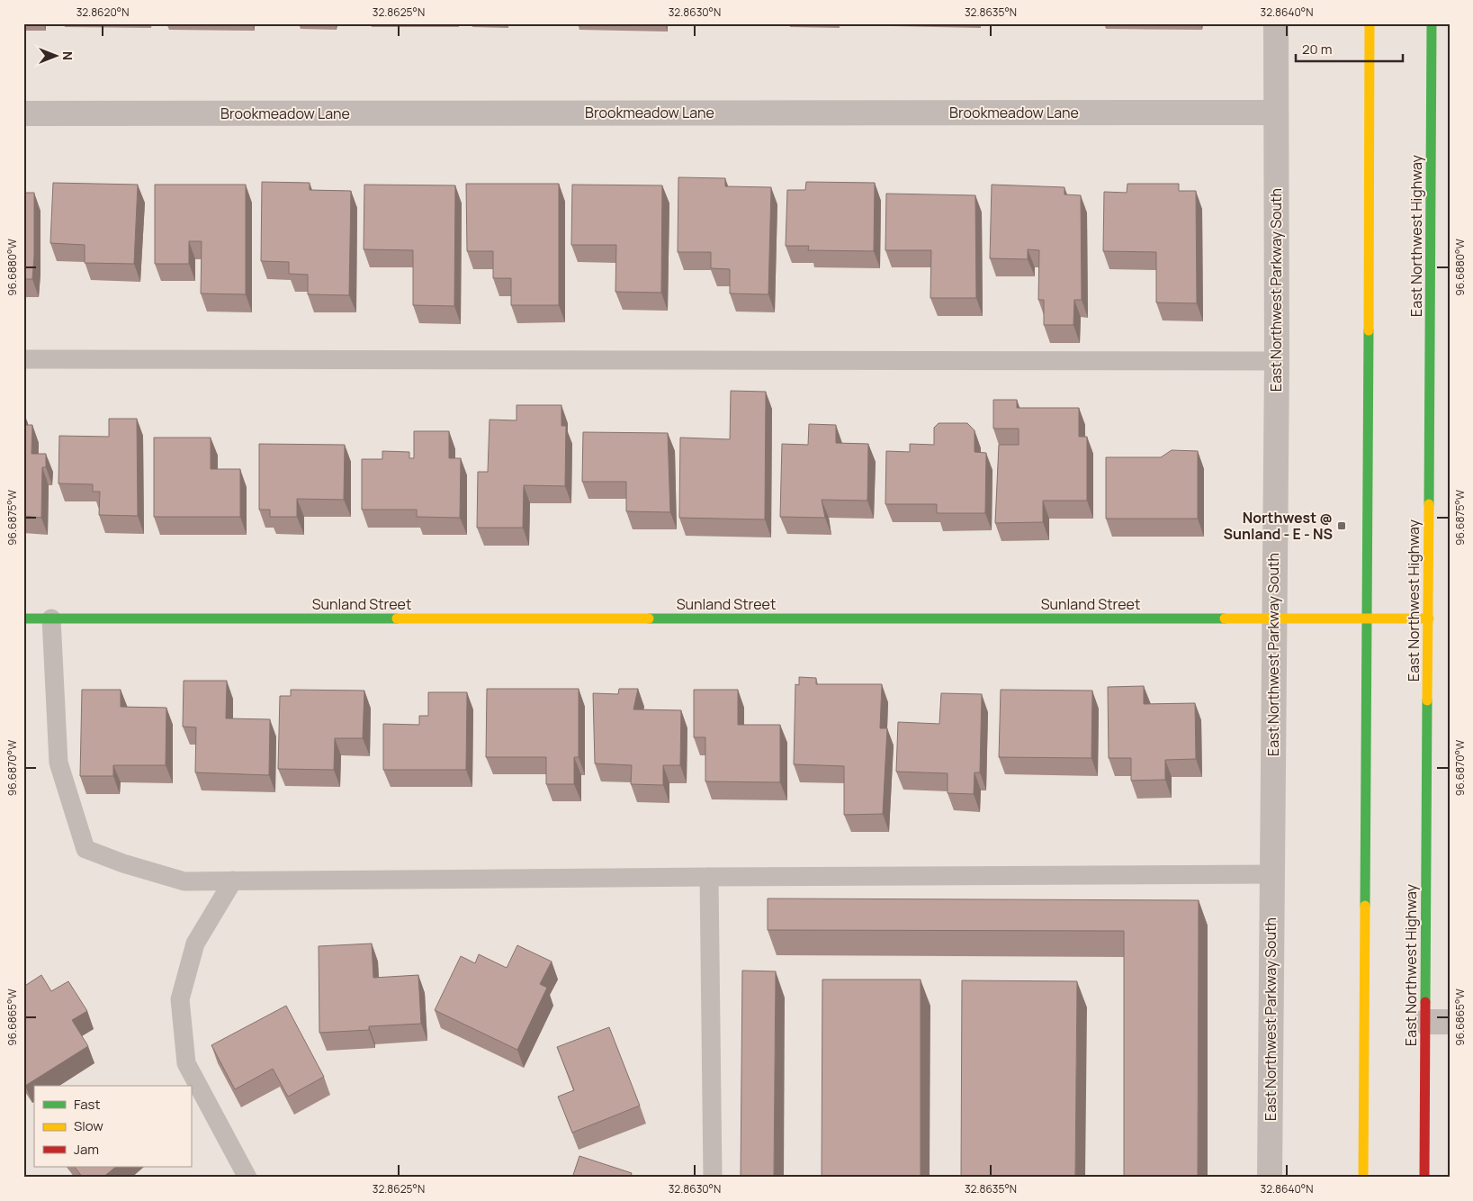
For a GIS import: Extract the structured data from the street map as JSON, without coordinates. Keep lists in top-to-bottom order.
{
  "streets": {
    "main road": ["East Northwest Highway", "Sunland Street"],
    "street": ["Brookmeadow Lane", "East Northwest Parkway South"]
  },
  "crossings": [
    ["Brookmeadow Lane", "East Northwest Parkway South"],
    ["East Northwest Highway", "Sunland Street"],
    ["East Northwest Parkway South", "Sunland Street"]
  ],
  "places": {
    "transit": ["Northwest @ Sunland - E - NS"]
  },
  "legend": ["Fast", "Slow", "Jam"],
  "scale_bar": "20 m",
  "north": "right",
  "coordinates": [
    "32.8620°N",
    "32.8625°N",
    "32.8630°N",
    "32.8635°N",
    "32.8640°N",
    "96.6880°W",
    "96.6875°W",
    "96.6870°W",
    "96.6865°W"
  ]
}
